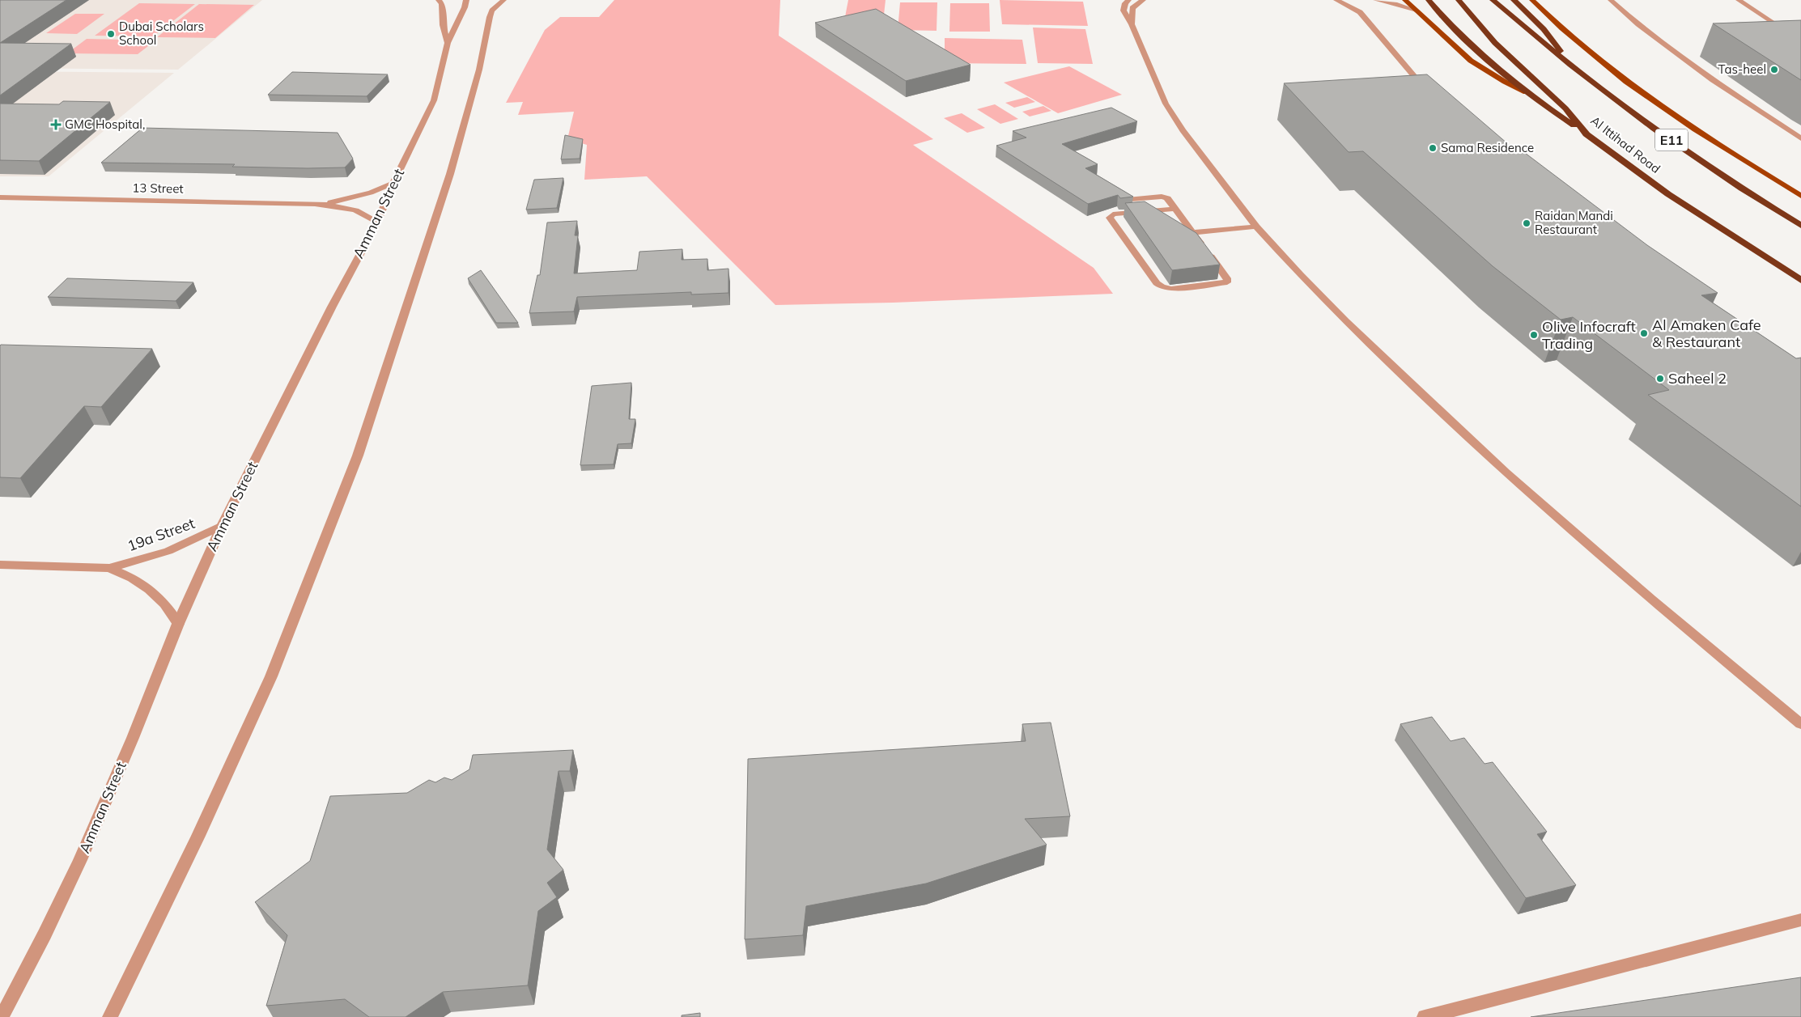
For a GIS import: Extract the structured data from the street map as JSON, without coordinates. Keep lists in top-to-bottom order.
{
  "streets": {
    "highway": ["E11", "Al Ittihad Road"],
    "street": ["13 Street", "Amman Street", "19a Street"]
  },
  "crossings": [
    ["13 Street", "Amman Street"],
    ["Amman Street", "19a Street"]
  ],
  "places": {
    "other": [
      "Dubai Scholars School",
      "Tas-heel",
      "Sama Residence",
      "Raidan Mandi Restaurant",
      "Al Amaken Cafe & Restaurant",
      "Olive Infocraft Trading",
      "Saheel 2"
    ],
    "health": ["GMC Hospital,"]
  }
}
